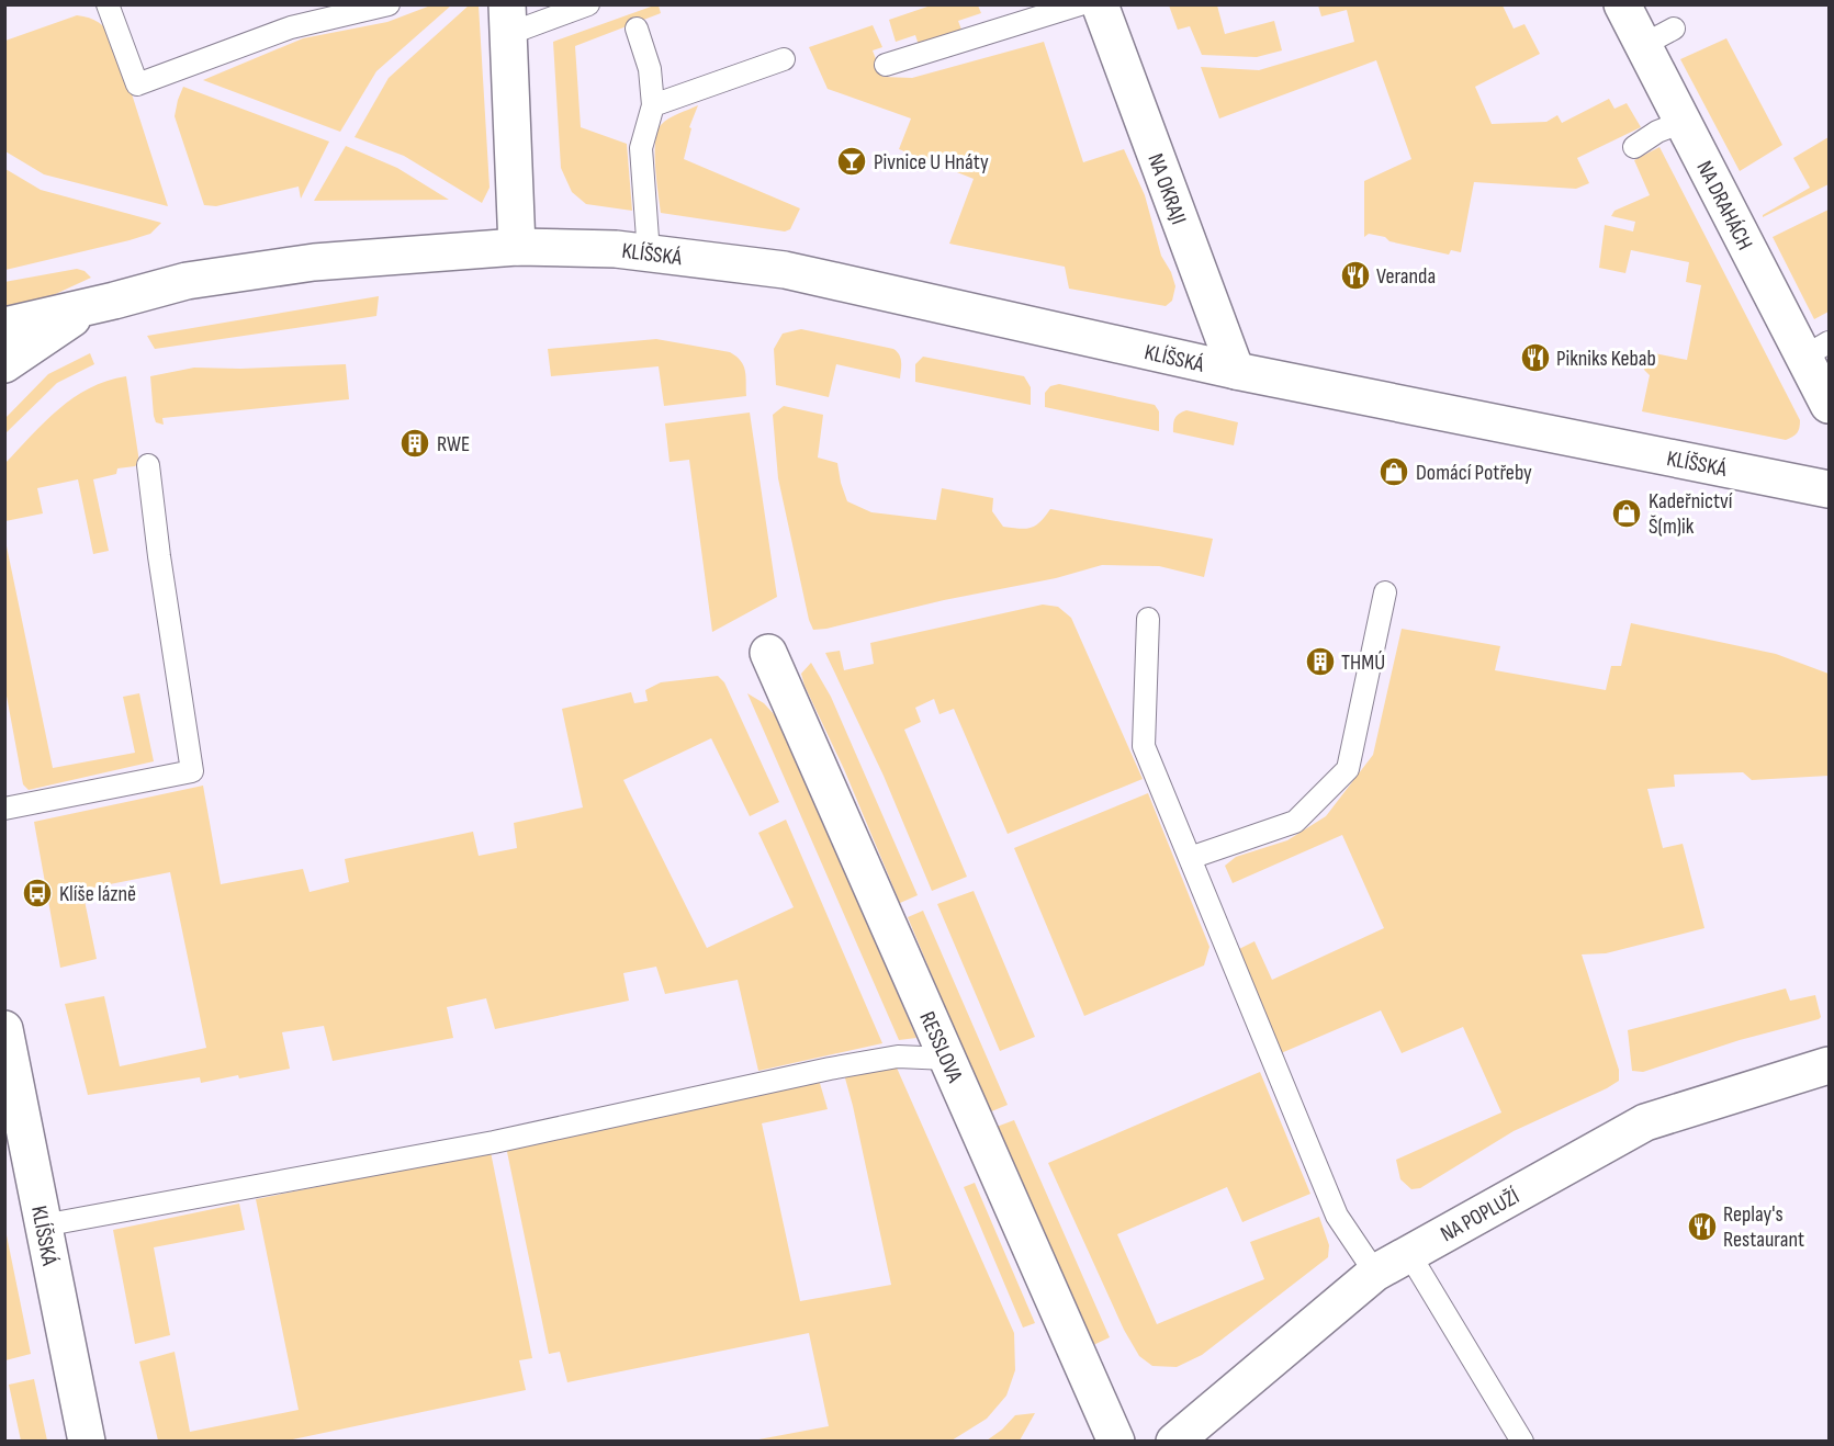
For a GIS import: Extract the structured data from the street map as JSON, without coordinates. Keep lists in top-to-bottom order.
{
  "streets": {
    "street": [
      "NA OKRAJI",
      "NA DRAHÁCH",
      "KLÍŠSKÁ",
      "RESSLOVA",
      "NA POPLUŽÍ"
    ]
  },
  "crossings": [
    ["NA OKRAJI", "KLÍŠSKÁ"]
  ],
  "places": {
    "bar": ["Pivnice U Hnáty"],
    "restaurant": ["Veranda", "Pikniks Kebab", "Replay's Restaurant"],
    "building": ["RWE", "THMÚ"],
    "shop": ["Domácí Potřeby", "Kadeřnictví Š(m)ik"],
    "bus stop": ["Klíše lázně"]
  }
}
